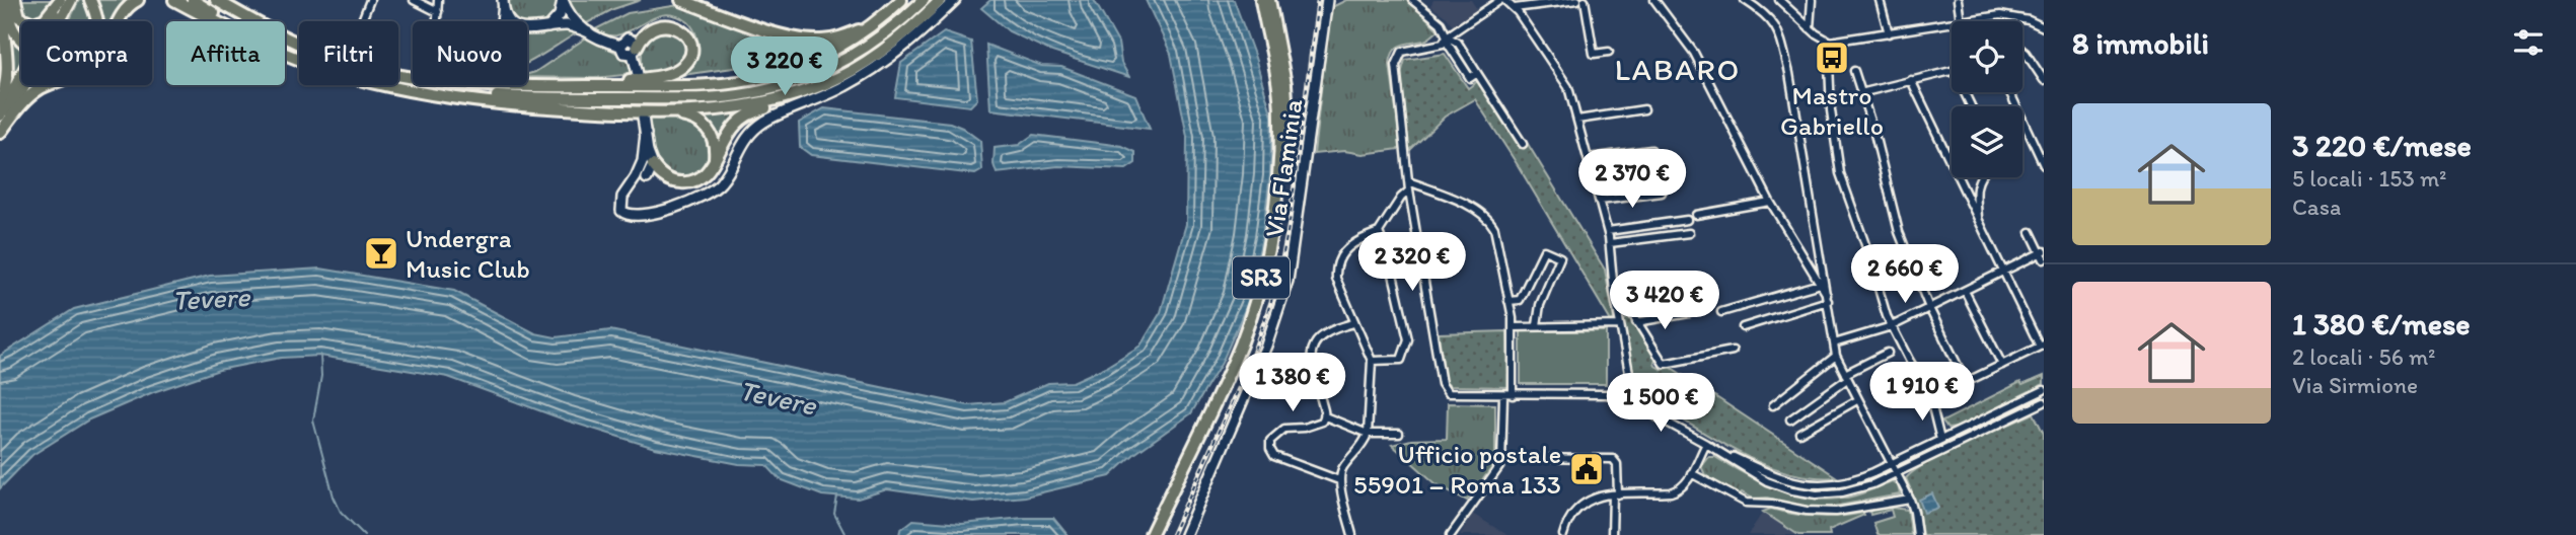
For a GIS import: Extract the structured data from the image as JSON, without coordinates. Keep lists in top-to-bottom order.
{
  "streets": {
    "highway": ["SR3"],
    "street": ["Via Flaminia"]
  },
  "districts": ["LABARO"],
  "water": ["Tevere"],
  "places": {
    "bus stop": ["Mastro Gabriello"],
    "bar": ["Undergra Music Club"],
    "public building": ["Ufficio postale 55901 – Roma 133"]
  },
  "page": {
    "heading": "8 immobili",
    "chip": [
      "Compra",
      "Affitta",
      "Filtri",
      "Nuovo"
    ],
    "price": [
      "3 220 €",
      "2 370 €",
      "2 320 €",
      "2 660 €",
      "3 420 €",
      "1 380 €",
      "1 910 €",
      "1 500 €"
    ],
    "list": [
      {
        "name": "3 220 €/mese",
        "note": "5 locali · 153 m² · Casa"
      },
      {
        "name": "1 380 €/mese",
        "note": "2 locali · 56 m² · Via Sirmione"
      }
    ]
  }
}
